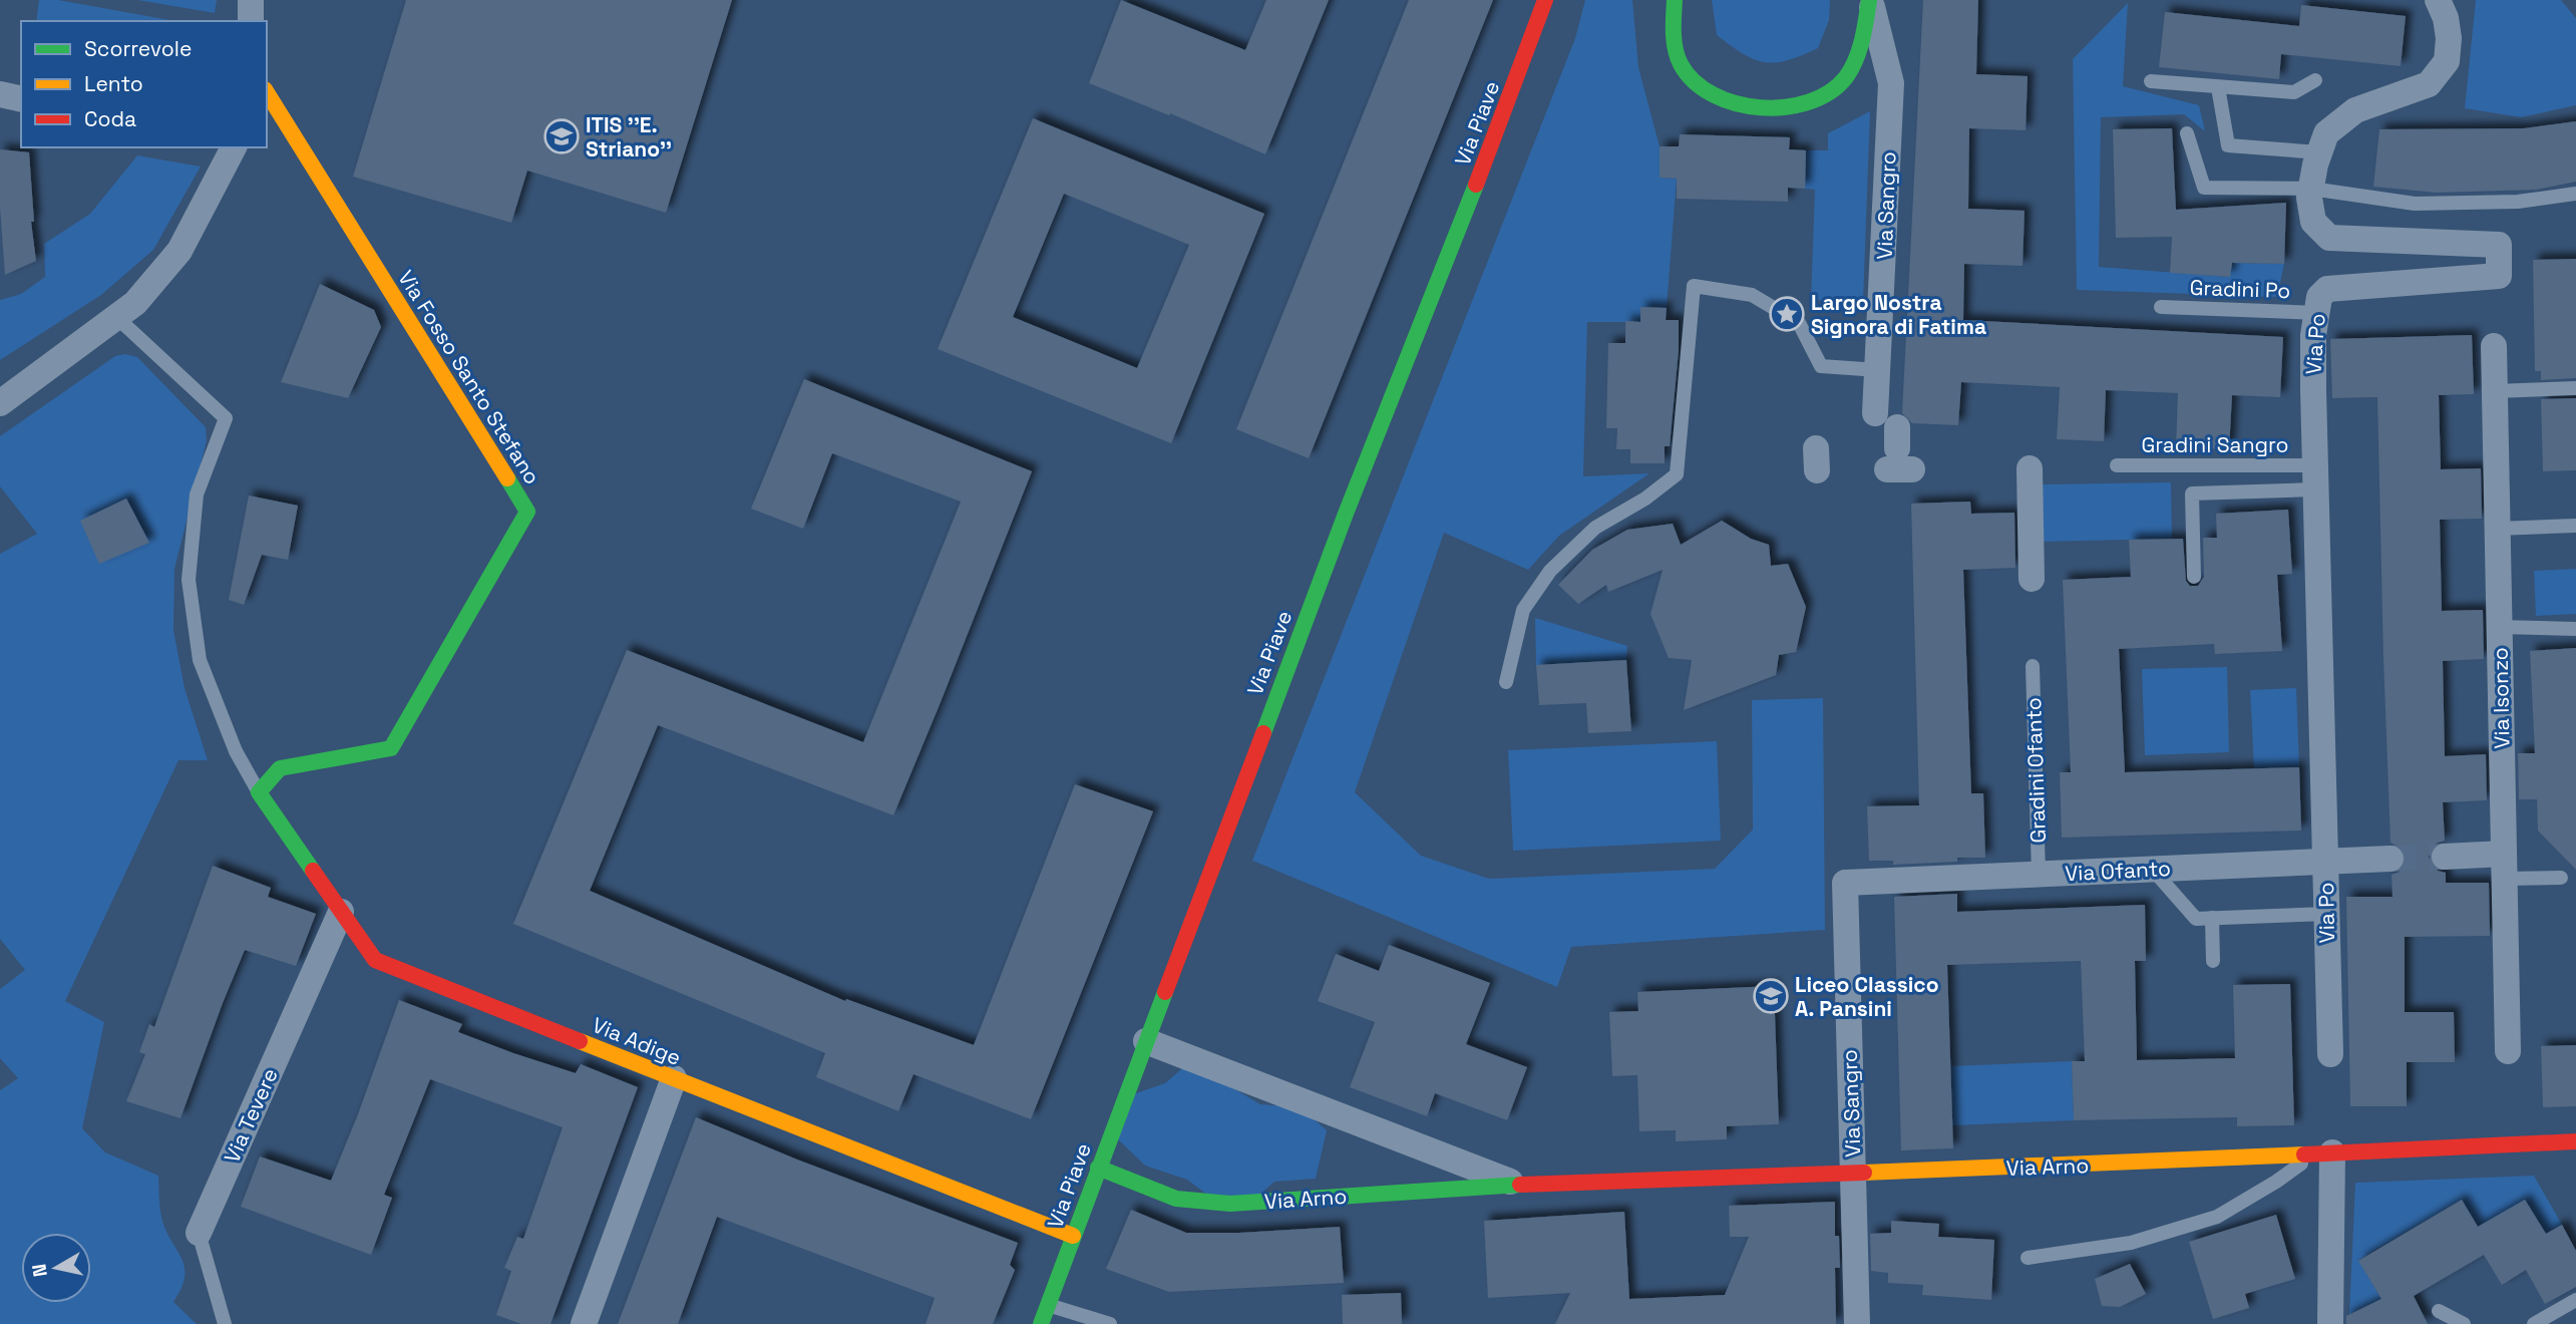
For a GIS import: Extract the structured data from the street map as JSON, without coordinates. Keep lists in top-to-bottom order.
{
  "streets": {
    "street": [
      "Via Piave",
      "Via Sangro",
      "Via Po",
      "Via Fosso Santo Stefano",
      "Via Isonzo",
      "Via Ofanto",
      "Via Adige",
      "Via Tevere",
      "Via Arno"
    ],
    "lane": ["Gradini Po", "Gradini Sangro", "Gradini Ofanto"]
  },
  "crossings": [
    ["Via Piave", "Via Adige"],
    ["Via Piave", "Via Arno"],
    ["Via Sangro", "Via Ofanto"],
    ["Via Sangro", "Via Arno"],
    ["Gradini Po", "Via Po"],
    ["Via Po", "Gradini Sangro"],
    ["Via Po", "Via Ofanto"],
    ["Via Fosso Santo Stefano", "Via Adige"],
    ["Gradini Ofanto", "Via Ofanto"],
    ["Via Adige", "Via Tevere"]
  ],
  "places": {
    "school or university": ["ITIS ''E. Striano''", "Liceo Classico A. Pansini"],
    "place": ["Largo Nostra Signora di Fatima"]
  },
  "legend": ["Scorrevole", "Lento", "Coda"],
  "north": "left"
}
